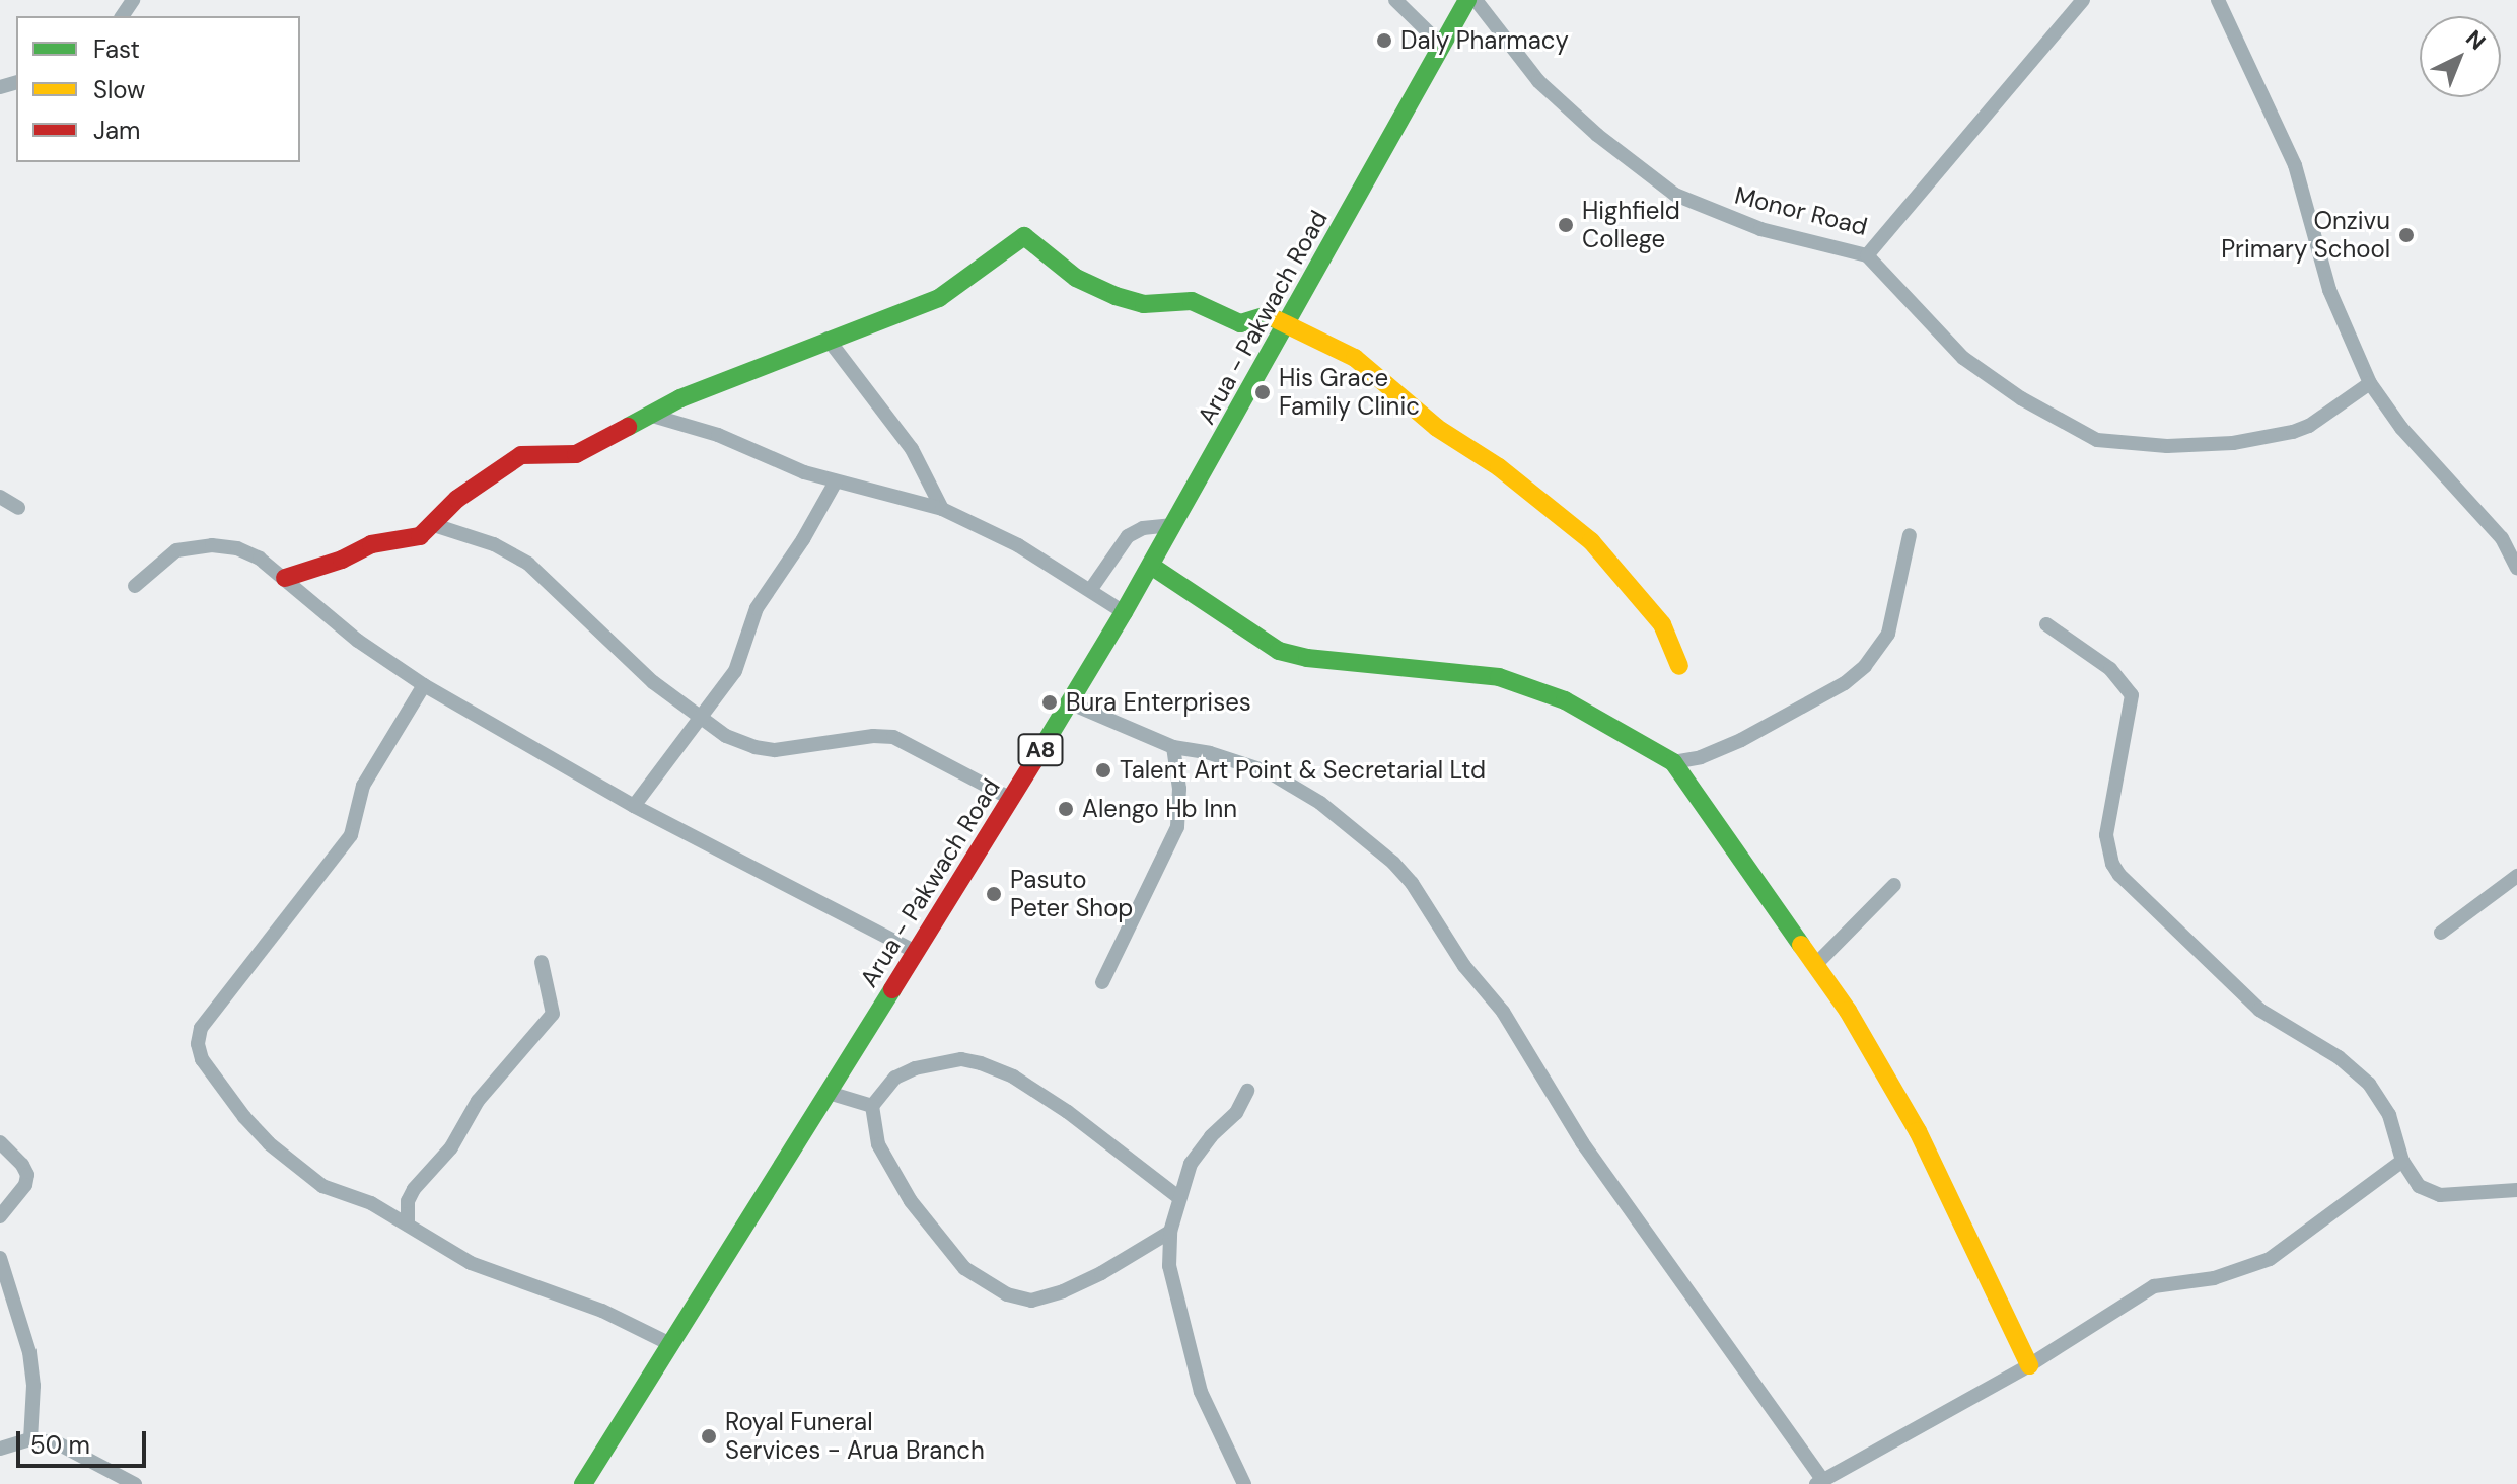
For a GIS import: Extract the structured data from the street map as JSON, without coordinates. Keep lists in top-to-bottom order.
{
  "streets": {
    "street": ["Monor Road", "Arua - Pakwach Road", "A8"]
  },
  "places": [
    "Daly Pharmacy",
    "Highfield College",
    "Onzivu Primary School",
    "His Grace Family Clinic",
    "Bura Enterprises",
    "Talent Art Point & Secretarial Ltd",
    "Alengo Hb Inn",
    "Pasuto Peter Shop",
    "Royal Funeral Services - Arua Branch"
  ],
  "legend": ["Fast", "Slow", "Jam"],
  "scale_bar": "50 m",
  "north": "top right"
}
